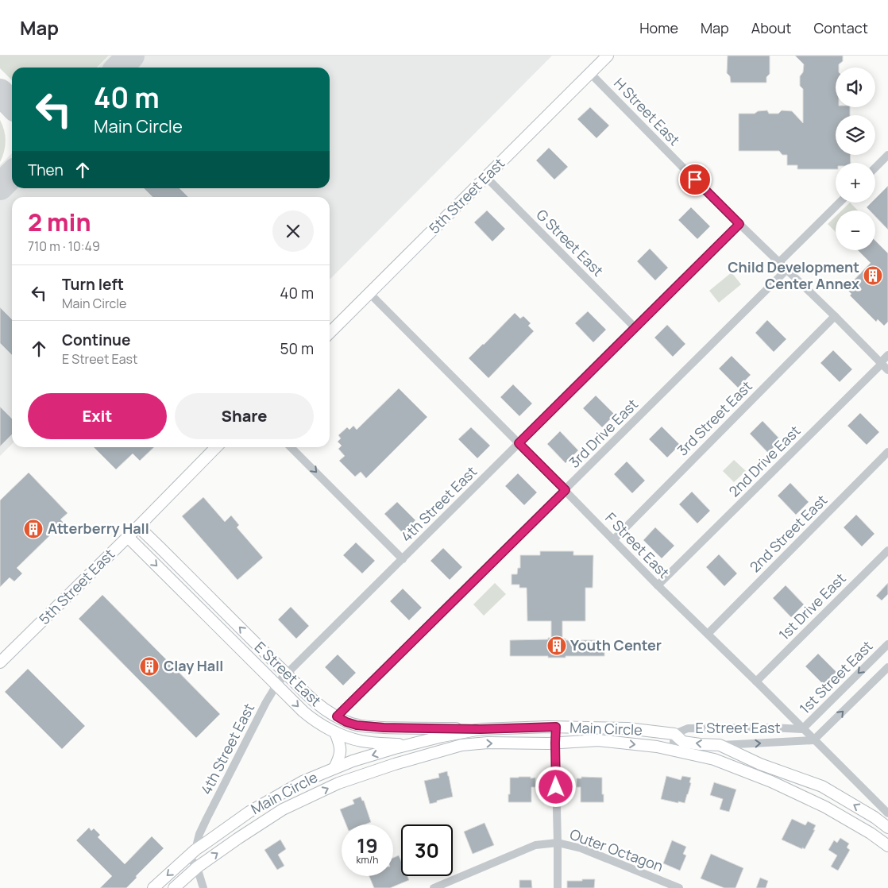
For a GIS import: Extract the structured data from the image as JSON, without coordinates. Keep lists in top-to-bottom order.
{
  "streets": {
    "street": [
      "H Street East",
      "5th Street East",
      "G Street East",
      "3rd Street East",
      "3rd Drive East",
      "2nd Drive East",
      "4th Street East",
      "2nd Street East",
      "F Street East",
      "1st Drive East",
      "E Street East",
      "1st Street East",
      "Main Circle",
      "Outer Octagon"
    ]
  },
  "crossings": [
    ["H Street East", "5th Street East"],
    ["H Street East", "3rd Street East"],
    ["H Street East", "3rd Drive East"],
    ["H Street East", "2nd Drive East"],
    ["H Street East", "4th Street East"],
    ["5th Street East", "G Street East"],
    ["5th Street East", "F Street East"],
    ["5th Street East", "E Street East"],
    ["G Street East", "4th Street East"],
    ["3rd Street East", "F Street East"],
    ["3rd Drive East", "F Street East"],
    ["3rd Drive East", "E Street East"],
    ["2nd Drive East", "F Street East"],
    ["4th Street East", "F Street East"],
    ["4th Street East", "E Street East"],
    ["4th Street East", "Main Circle"],
    ["2nd Street East", "F Street East"],
    ["F Street East", "1st Drive East"],
    ["F Street East", "E Street East"],
    ["F Street East", "1st Street East"],
    ["E Street East", "1st Street East"],
    ["E Street East", "Main Circle"]
  ],
  "places": {
    "building": [
      "Child Development Center Annex",
      "Atterberry Hall",
      "Youth Center",
      "Clay Hall"
    ]
  },
  "page": {
    "header": "Map",
    "nav": [
      "Home",
      "Map",
      "About",
      "Contact"
    ],
    "map_buttons": ["+", "−"],
    "turn": ["40 m", "Main Circle"],
    "then": "Then",
    "heading": ["2 min", "710 m · 10:49"],
    "list": [
      {
        "name": "Turn left",
        "note": "Main Circle",
        "value": "40 m"
      },
      {
        "name": "Continue",
        "note": "E Street East",
        "value": "50 m"
      }
    ],
    "buttons": ["Exit", "Share"],
    "speed": "19 km/h",
    "limit": "30"
  }
}
